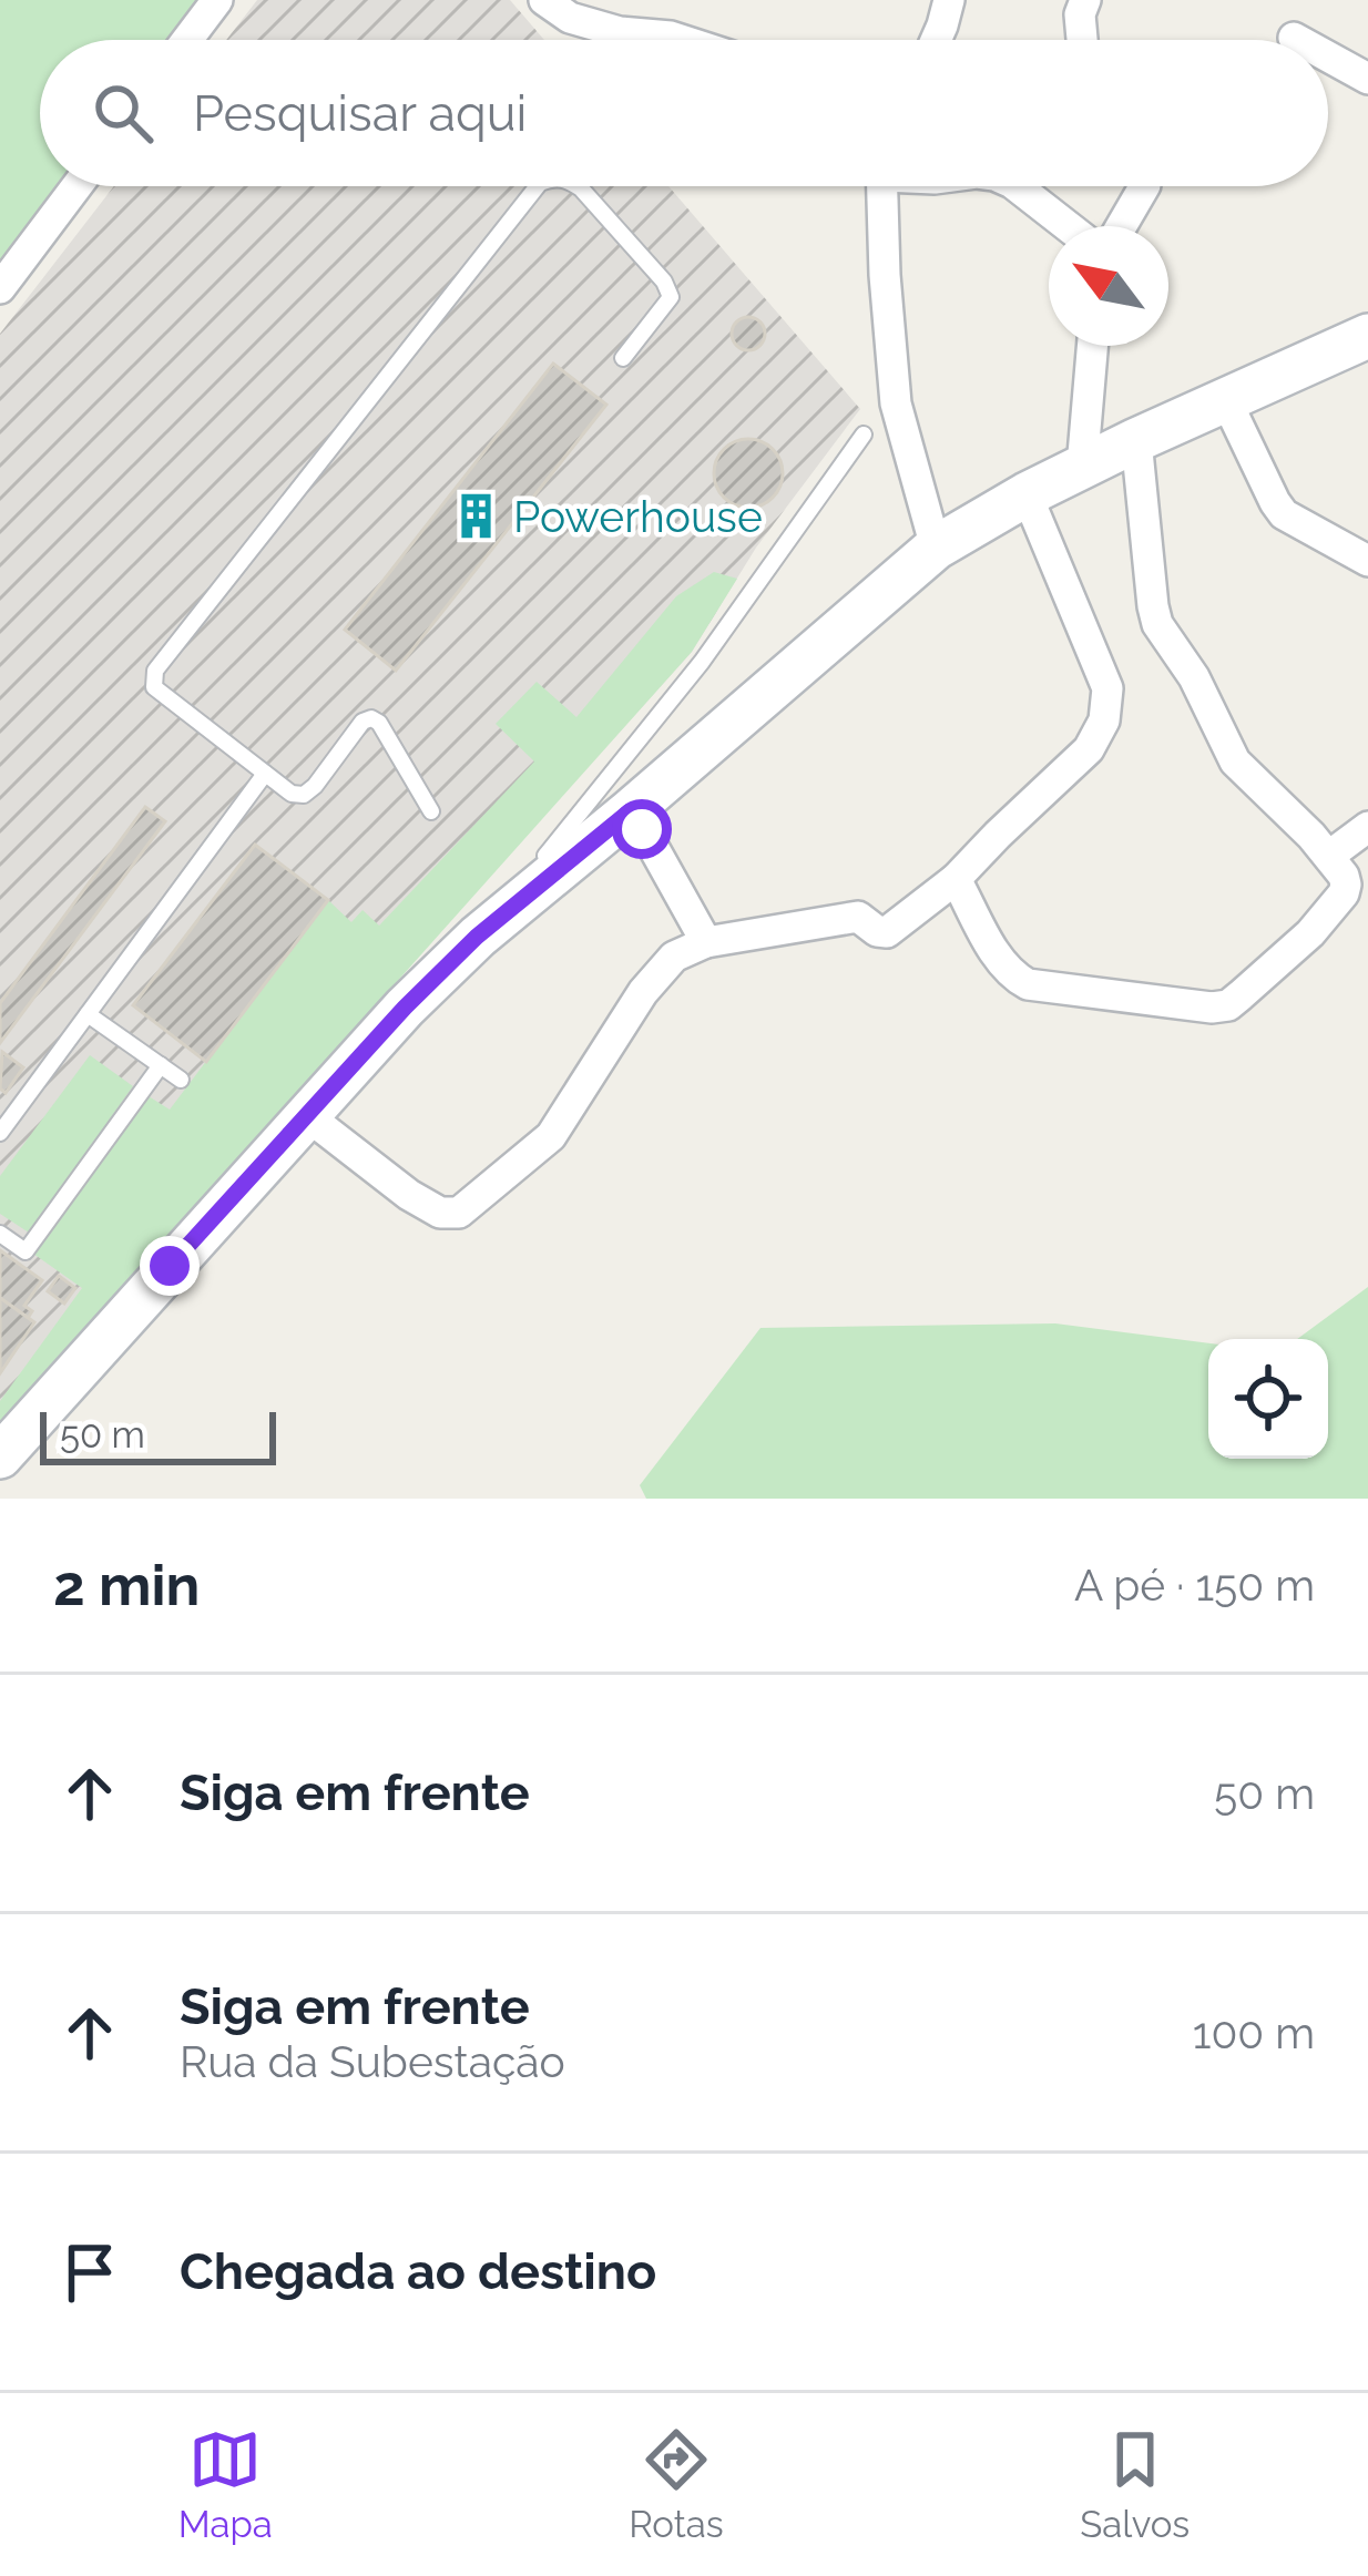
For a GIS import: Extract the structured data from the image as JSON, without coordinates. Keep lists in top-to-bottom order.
{
  "places": {
    "building": ["Powerhouse"]
  },
  "scale_bar": "50 m",
  "north": "top left",
  "page": {
    "search": "Pesquisar aqui",
    "scale": "50 m",
    "heading": ["2 min", "A pé · 150 m"],
    "list": [
      ["Siga em frente", "50 m"],
      ["Siga em frente", "Rua da Subestação", "100 m"],
      "Chegada ao destino"
    ],
    "nav": ["Mapa", "Rotas", "Salvos"]
  }
}
